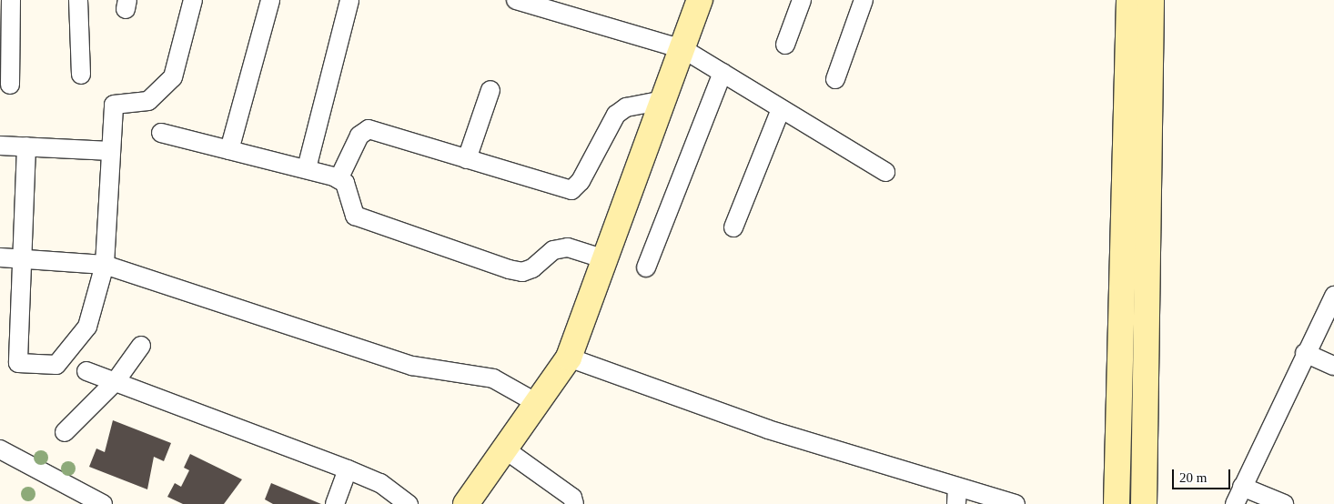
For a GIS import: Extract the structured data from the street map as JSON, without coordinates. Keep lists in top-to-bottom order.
{
  "scale_bar": "20 m"
}
